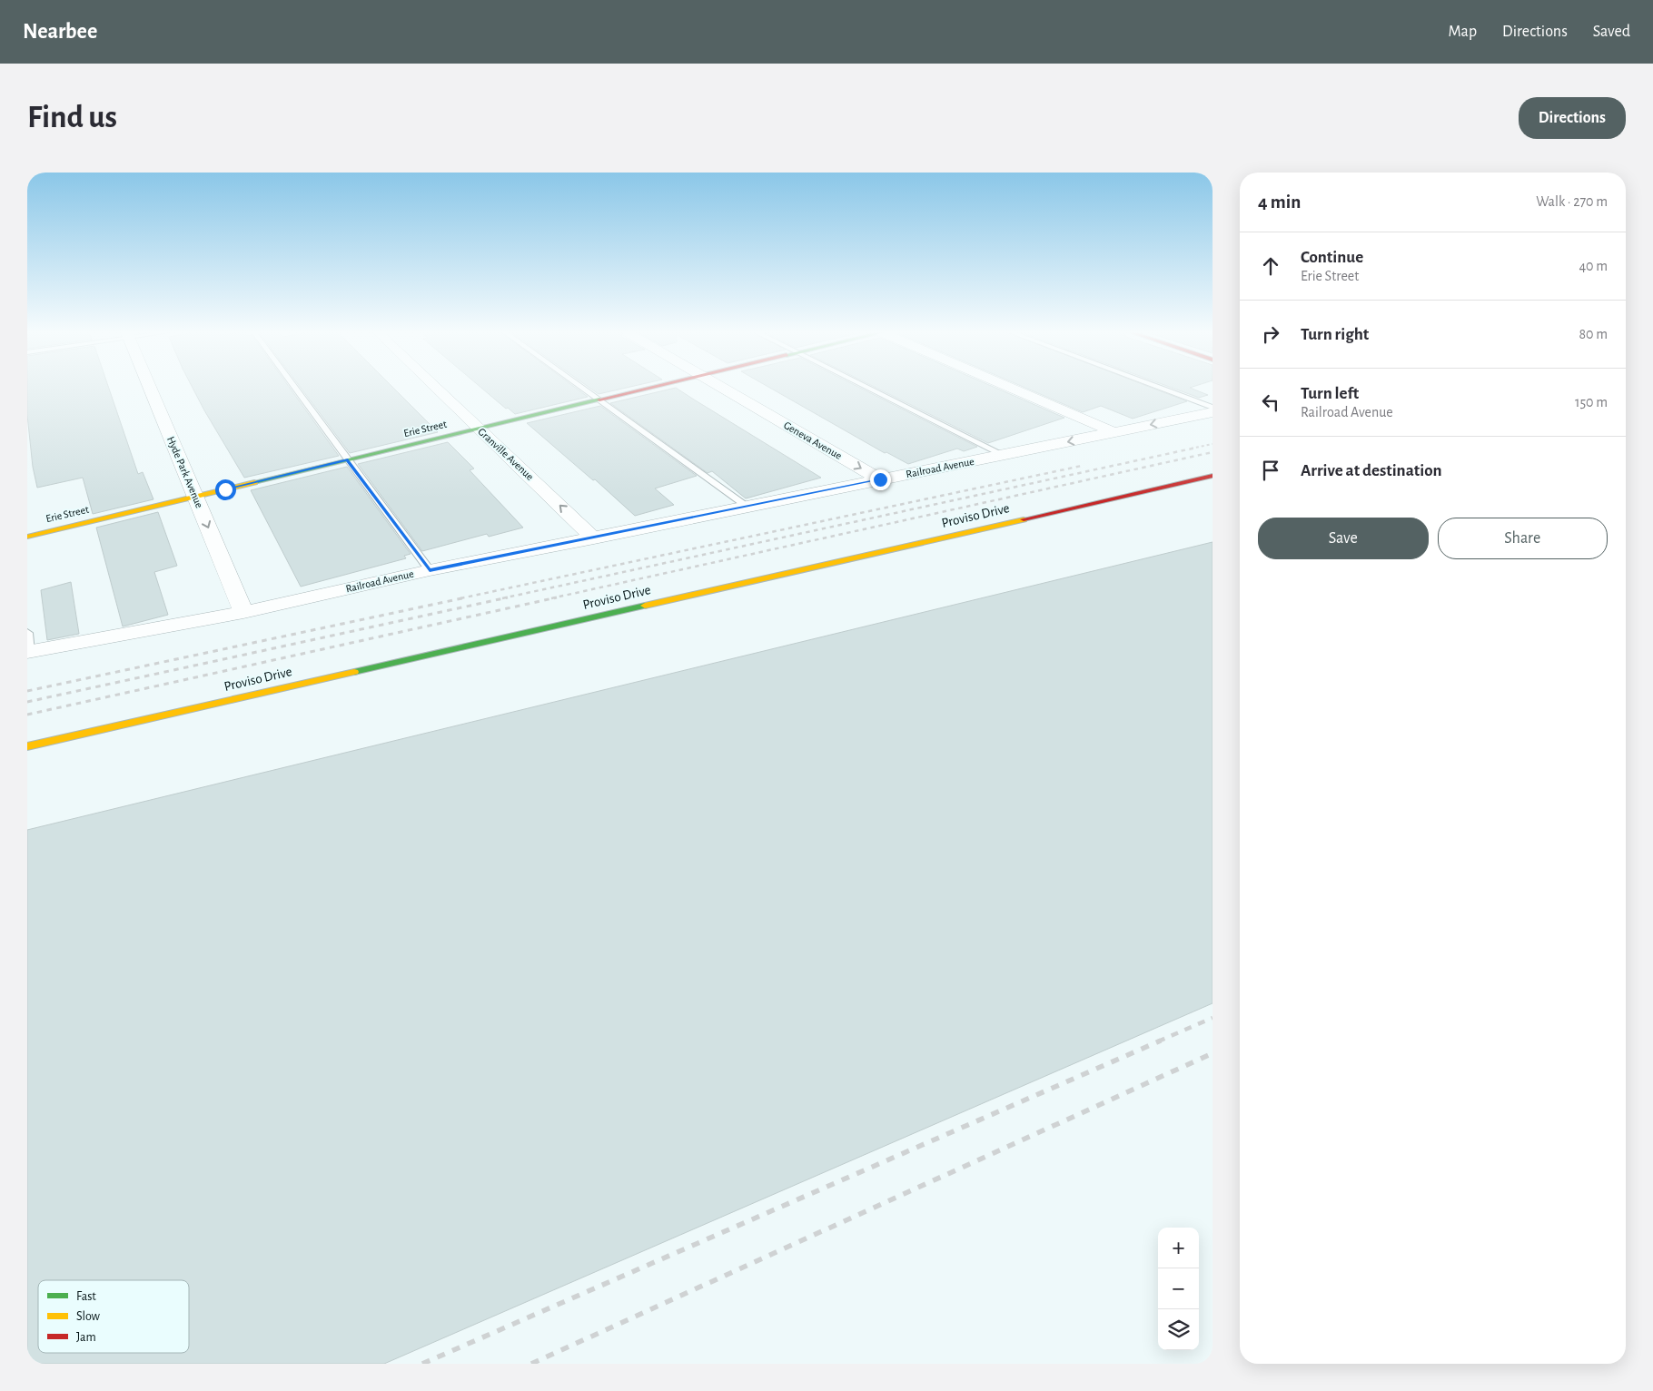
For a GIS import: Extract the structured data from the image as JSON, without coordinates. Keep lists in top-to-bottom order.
{
  "streets": {
    "street": [
      "Erie Street",
      "Geneva Avenue",
      "Granville Avenue",
      "Railroad Avenue",
      "Hyde Park Avenue",
      "Proviso Drive"
    ]
  },
  "crossings": [
    ["Erie Street", "Granville Avenue"],
    ["Erie Street", "Hyde Park Avenue"],
    ["Geneva Avenue", "Railroad Avenue"],
    ["Granville Avenue", "Railroad Avenue"],
    ["Railroad Avenue", "Hyde Park Avenue"]
  ],
  "one_way": ["Geneva Avenue", "Granville Avenue", "Hyde Park Avenue"],
  "legend": ["Fast", "Slow", "Jam"],
  "page": {
    "header": "Nearbee",
    "nav": ["Map", "Directions", "Saved"],
    "buttons": [
      "Directions",
      ["Save", "Share"]
    ],
    "title": "Find us",
    "heading": ["4 min", "Walk · 270 m"],
    "list": [
      ["Continue", "Erie Street", "40 m"],
      ["Turn right", "80 m"],
      ["Turn left", "Railroad Avenue", "150 m"],
      "Arrive at destination"
    ],
    "map_buttons": ["+", "−"]
  }
}
